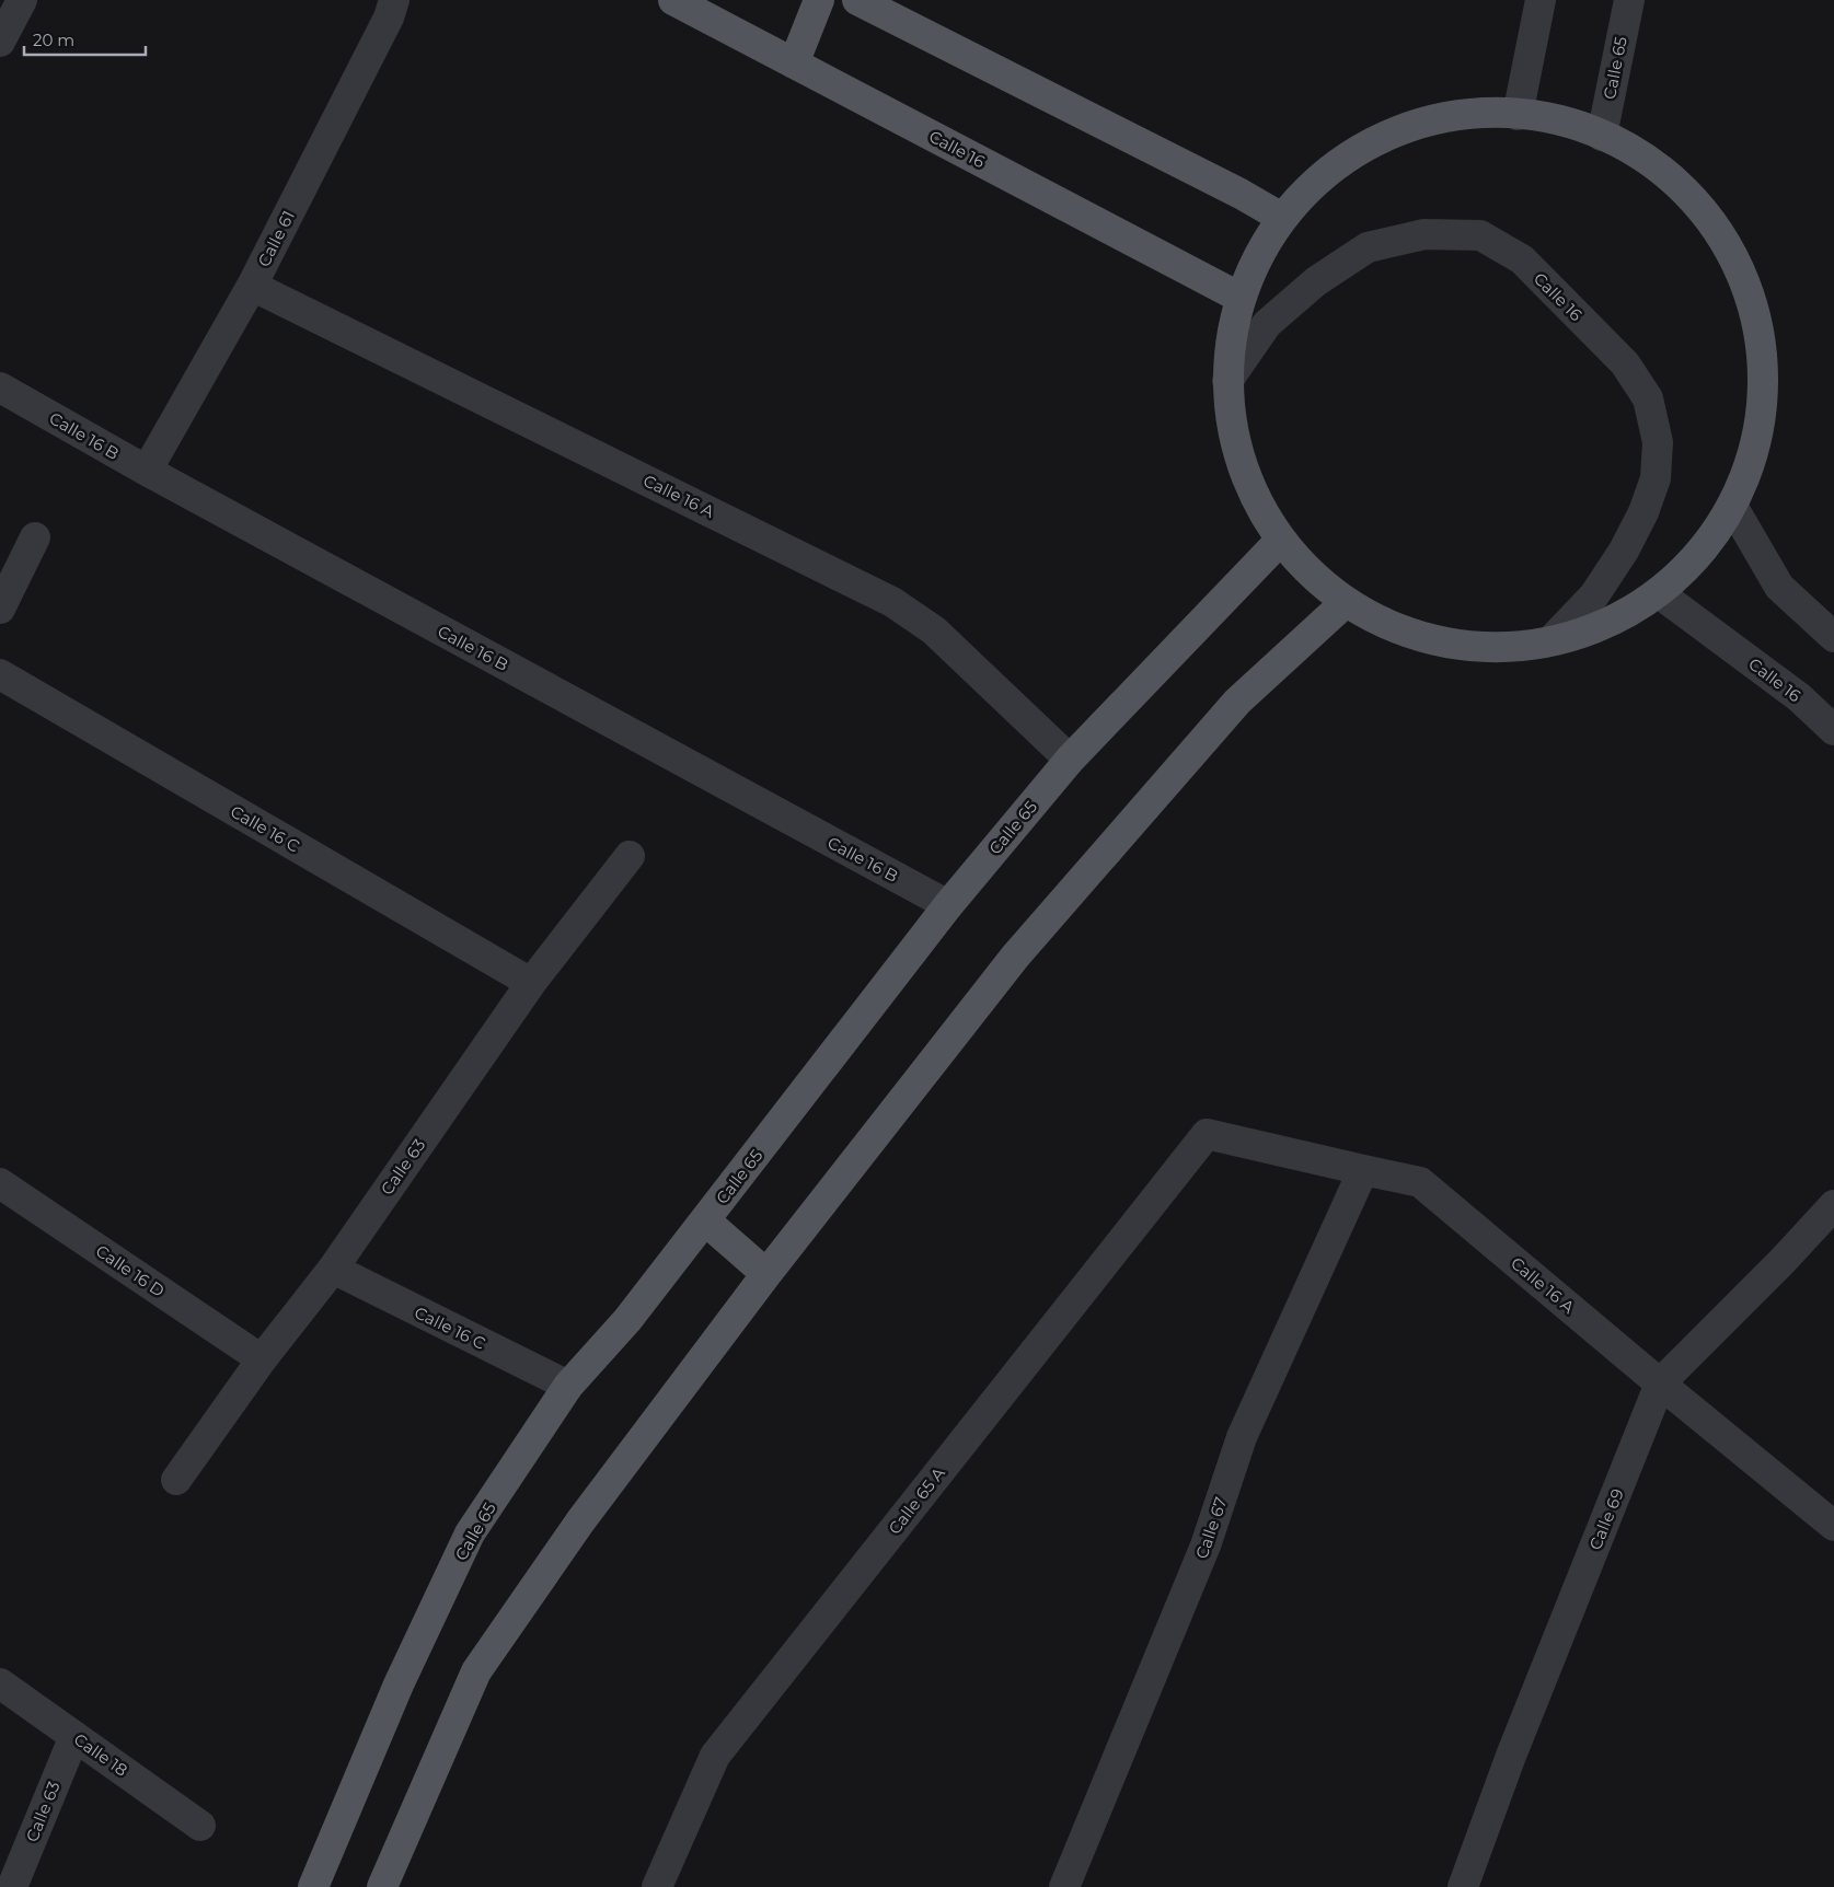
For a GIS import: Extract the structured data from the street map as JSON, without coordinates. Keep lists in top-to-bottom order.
{
  "streets": {
    "main road": ["Calle 65", "Calle 16"],
    "street": [
      "Calle 61",
      "Calle 16 B",
      "Calle 16 A",
      "Calle 16 C",
      "Calle 63",
      "Calle 16 D",
      "Calle 65 A",
      "Calle 69",
      "Calle 67",
      "Calle 18"
    ]
  },
  "crossings": [
    ["Calle 65", "Calle 16 B"],
    ["Calle 65", "Calle 16 A"],
    ["Calle 65", "Calle 16 C"],
    ["Calle 61", "Calle 16 B"],
    ["Calle 61", "Calle 16 A"],
    ["Calle 16 A", "Calle 65 A"],
    ["Calle 16 A", "Calle 69"],
    ["Calle 16 A", "Calle 67"],
    ["Calle 16 C", "Calle 63"],
    ["Calle 63", "Calle 16 D"],
    ["Calle 63", "Calle 18"]
  ],
  "scale_bar": "20 m"
}
